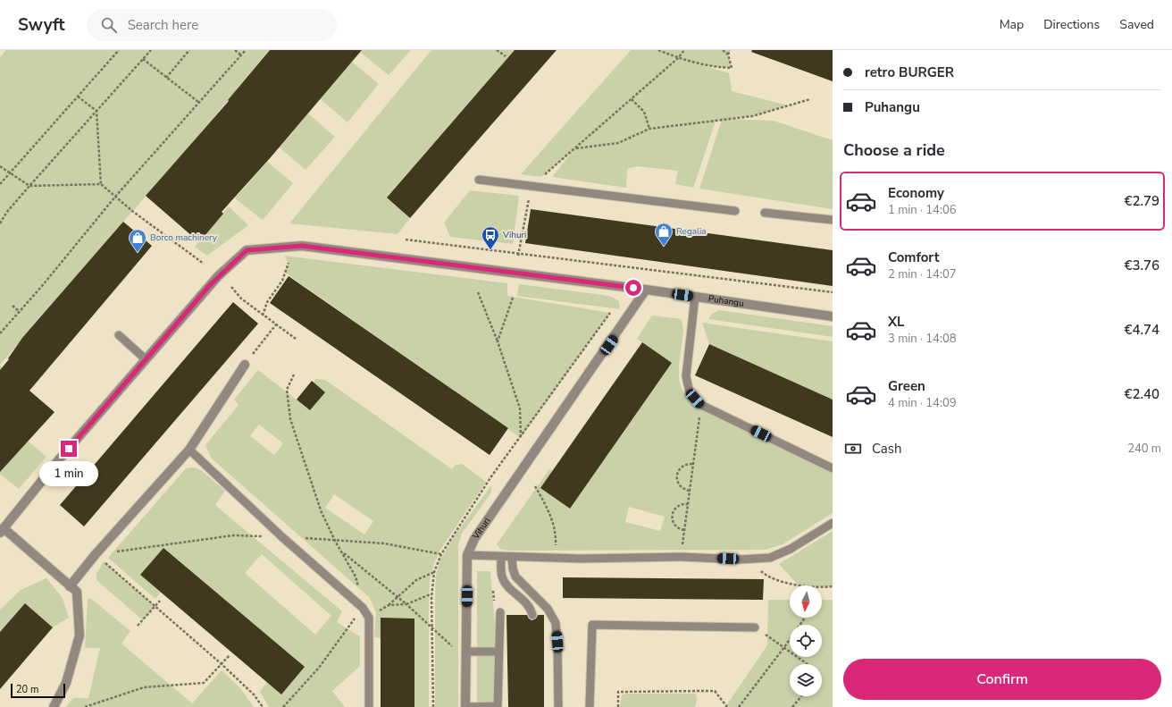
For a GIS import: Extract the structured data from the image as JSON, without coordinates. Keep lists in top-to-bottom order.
{
  "streets": {
    "street": ["Puhangu", "Vihuri"]
  },
  "crossings": [
    ["Puhangu", "Vihuri"]
  ],
  "places": {
    "shop": ["Regalia", "Borco machinery"],
    "bus stop": ["Vihuri"]
  },
  "scale_bar": "20 m",
  "north": "bottom",
  "page": {
    "header": "Swyft",
    "search": "Search here",
    "nav": ["Map", "Directions", "Saved"],
    "banner": ["retro BURGER", "Puhangu"],
    "heading": "Choose a ride",
    "list": [
      {
        "name": "Economy",
        "note": "1 min · 14:06",
        "value": "€2.79"
      },
      {
        "name": "Comfort",
        "note": "2 min · 14:07",
        "value": "€3.76"
      },
      {
        "name": "XL",
        "note": "3 min · 14:08",
        "value": "€4.74"
      },
      {
        "name": "Green",
        "note": "4 min · 14:09",
        "value": "€2.40"
      }
    ],
    "pay": ["Cash", "240 m"],
    "bubble": "1 min",
    "buttons": "Confirm",
    "scale": "20 m"
  }
}
